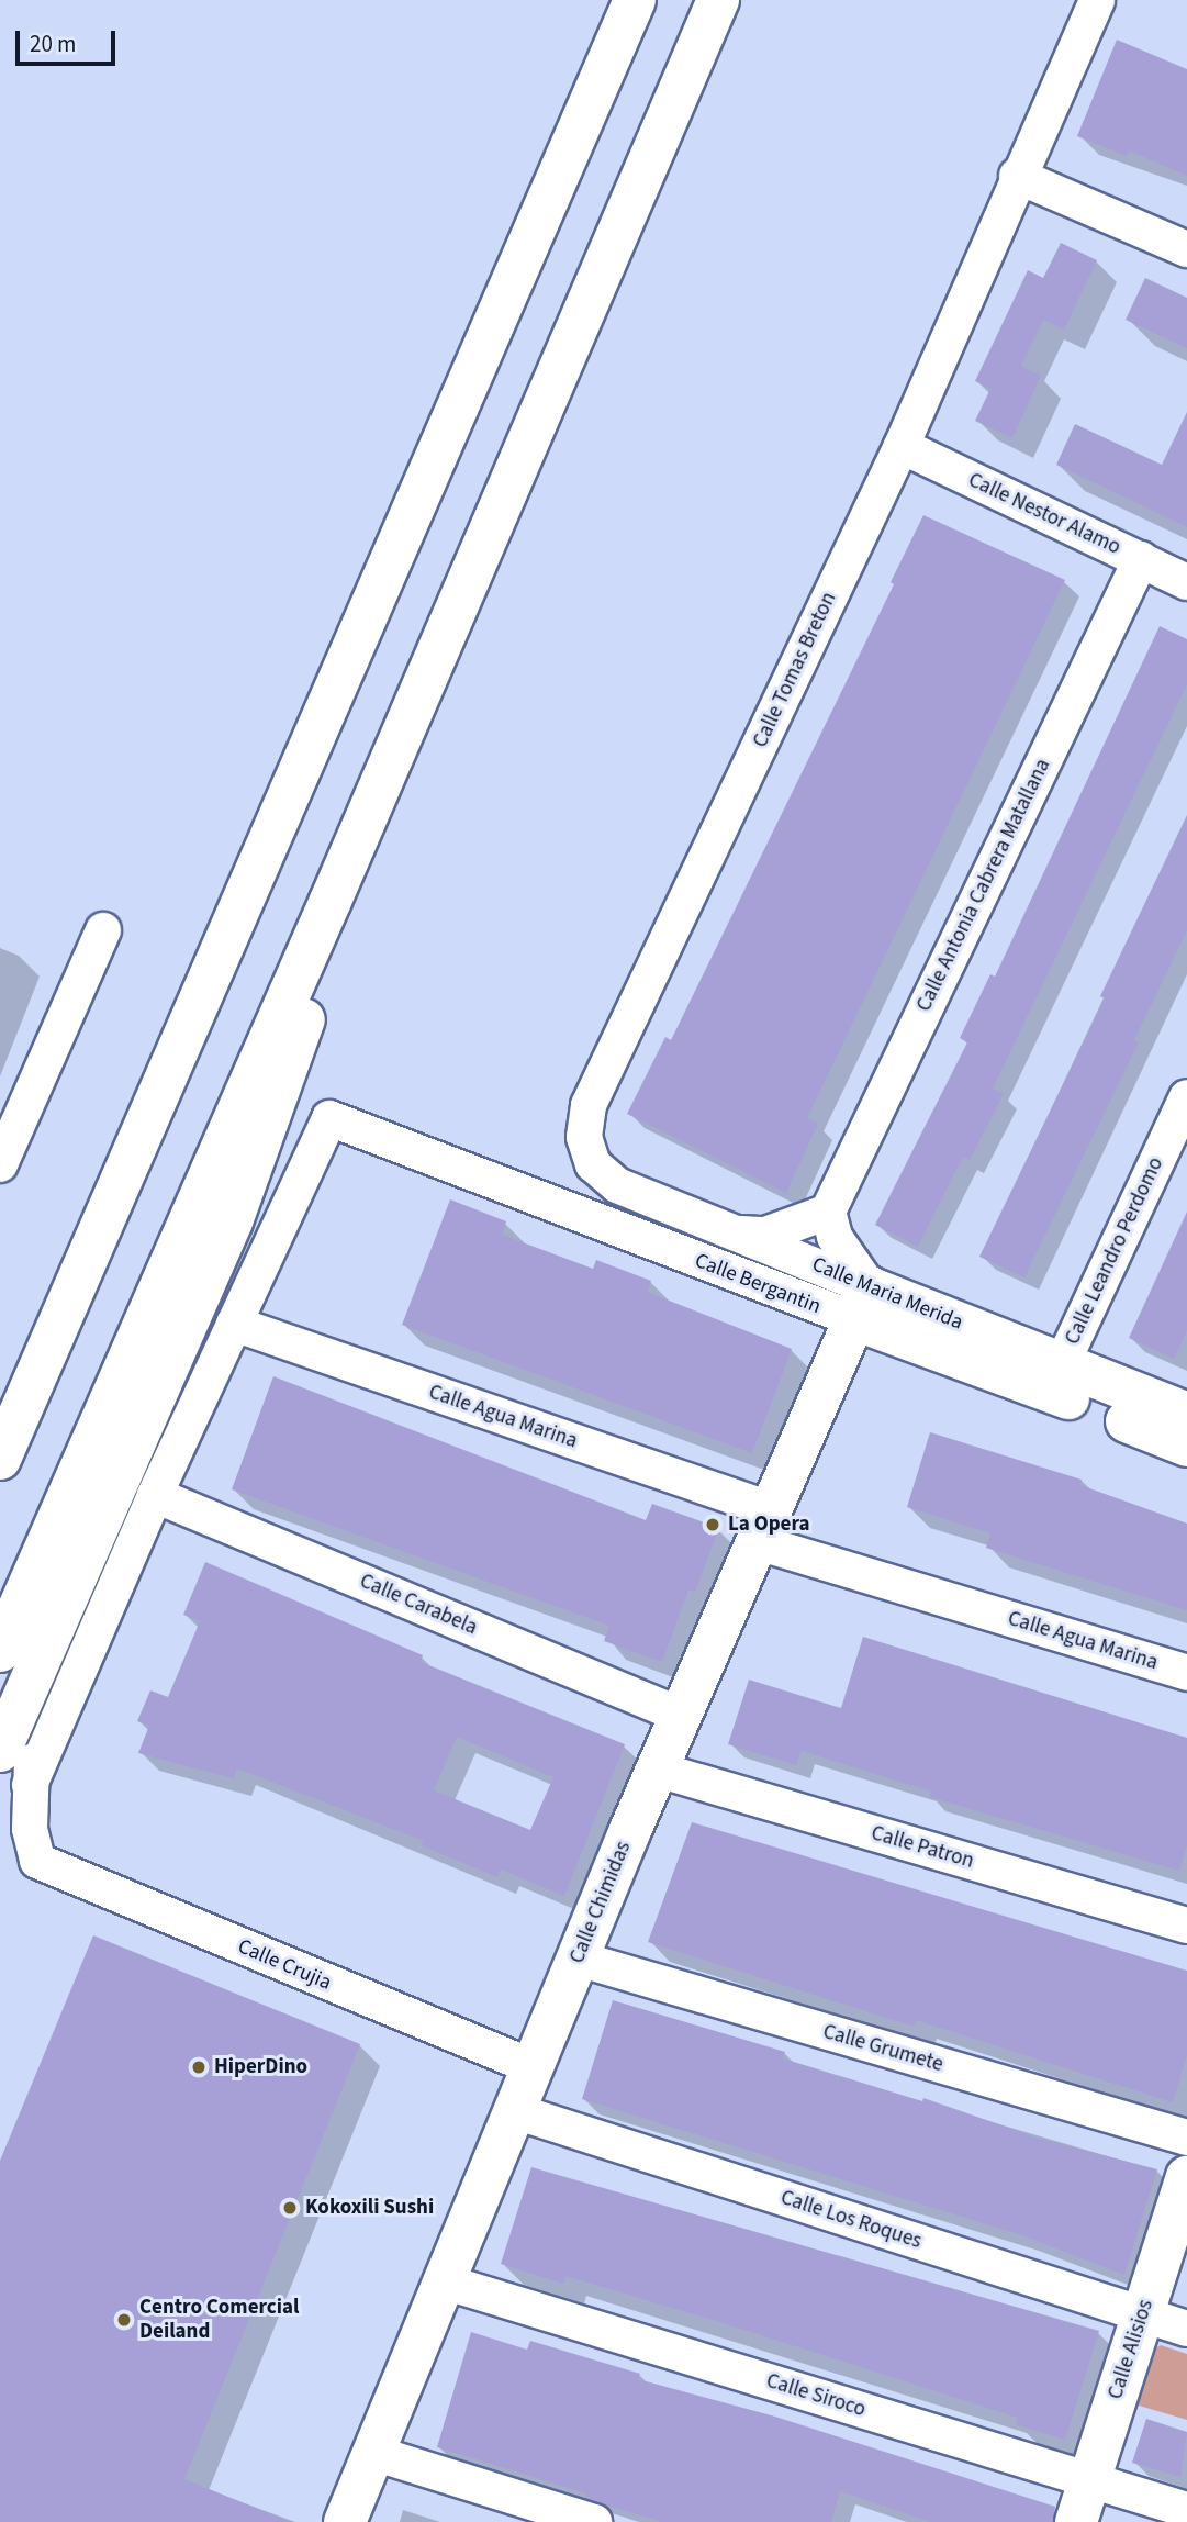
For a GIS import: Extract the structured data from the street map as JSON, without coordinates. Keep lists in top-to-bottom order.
{
  "streets": {
    "main road": [
      "Calle Bergantin",
      "Calle Maria Merida",
      "Calle Chimidas",
      "Calle Alisios"
    ],
    "street": [
      "Calle Nestor Alamo",
      "Calle Tomas Breton",
      "Calle Antonia Cabrera Matallana",
      "Calle Leandro Perdomo",
      "Calle Agua Marina",
      "Calle Carabela",
      "Calle Patron",
      "Calle Crujia",
      "Calle Grumete",
      "Calle Los Roques",
      "Calle Siroco"
    ]
  },
  "crossings": [
    ["Calle Nestor Alamo", "Calle Tomas Breton"],
    ["Calle Nestor Alamo", "Calle Antonia Cabrera Matallana"],
    ["Calle Tomas Breton", "Calle Maria Merida"],
    ["Calle Leandro Perdomo", "Calle Maria Merida"],
    ["Calle Bergantin", "Calle Maria Merida"],
    ["Calle Bergantin", "Calle Agua Marina"],
    ["Calle Bergantin", "Calle Chimidas"],
    ["Calle Maria Merida", "Calle Chimidas"],
    ["Calle Agua Marina", "Calle Chimidas"],
    ["Calle Carabela", "Calle Chimidas"],
    ["Calle Patron", "Calle Chimidas"],
    ["Calle Chimidas", "Calle Crujia"],
    ["Calle Chimidas", "Calle Grumete"],
    ["Calle Chimidas", "Calle Los Roques"],
    ["Calle Chimidas", "Calle Siroco"],
    ["Calle Los Roques", "Calle Alisios"],
    ["Calle Alisios", "Calle Siroco"]
  ],
  "places": [
    "La Opera",
    "HiperDino",
    "Kokoxili Sushi",
    "Centro Comercial Deiland"
  ],
  "scale_bar": "20 m"
}
